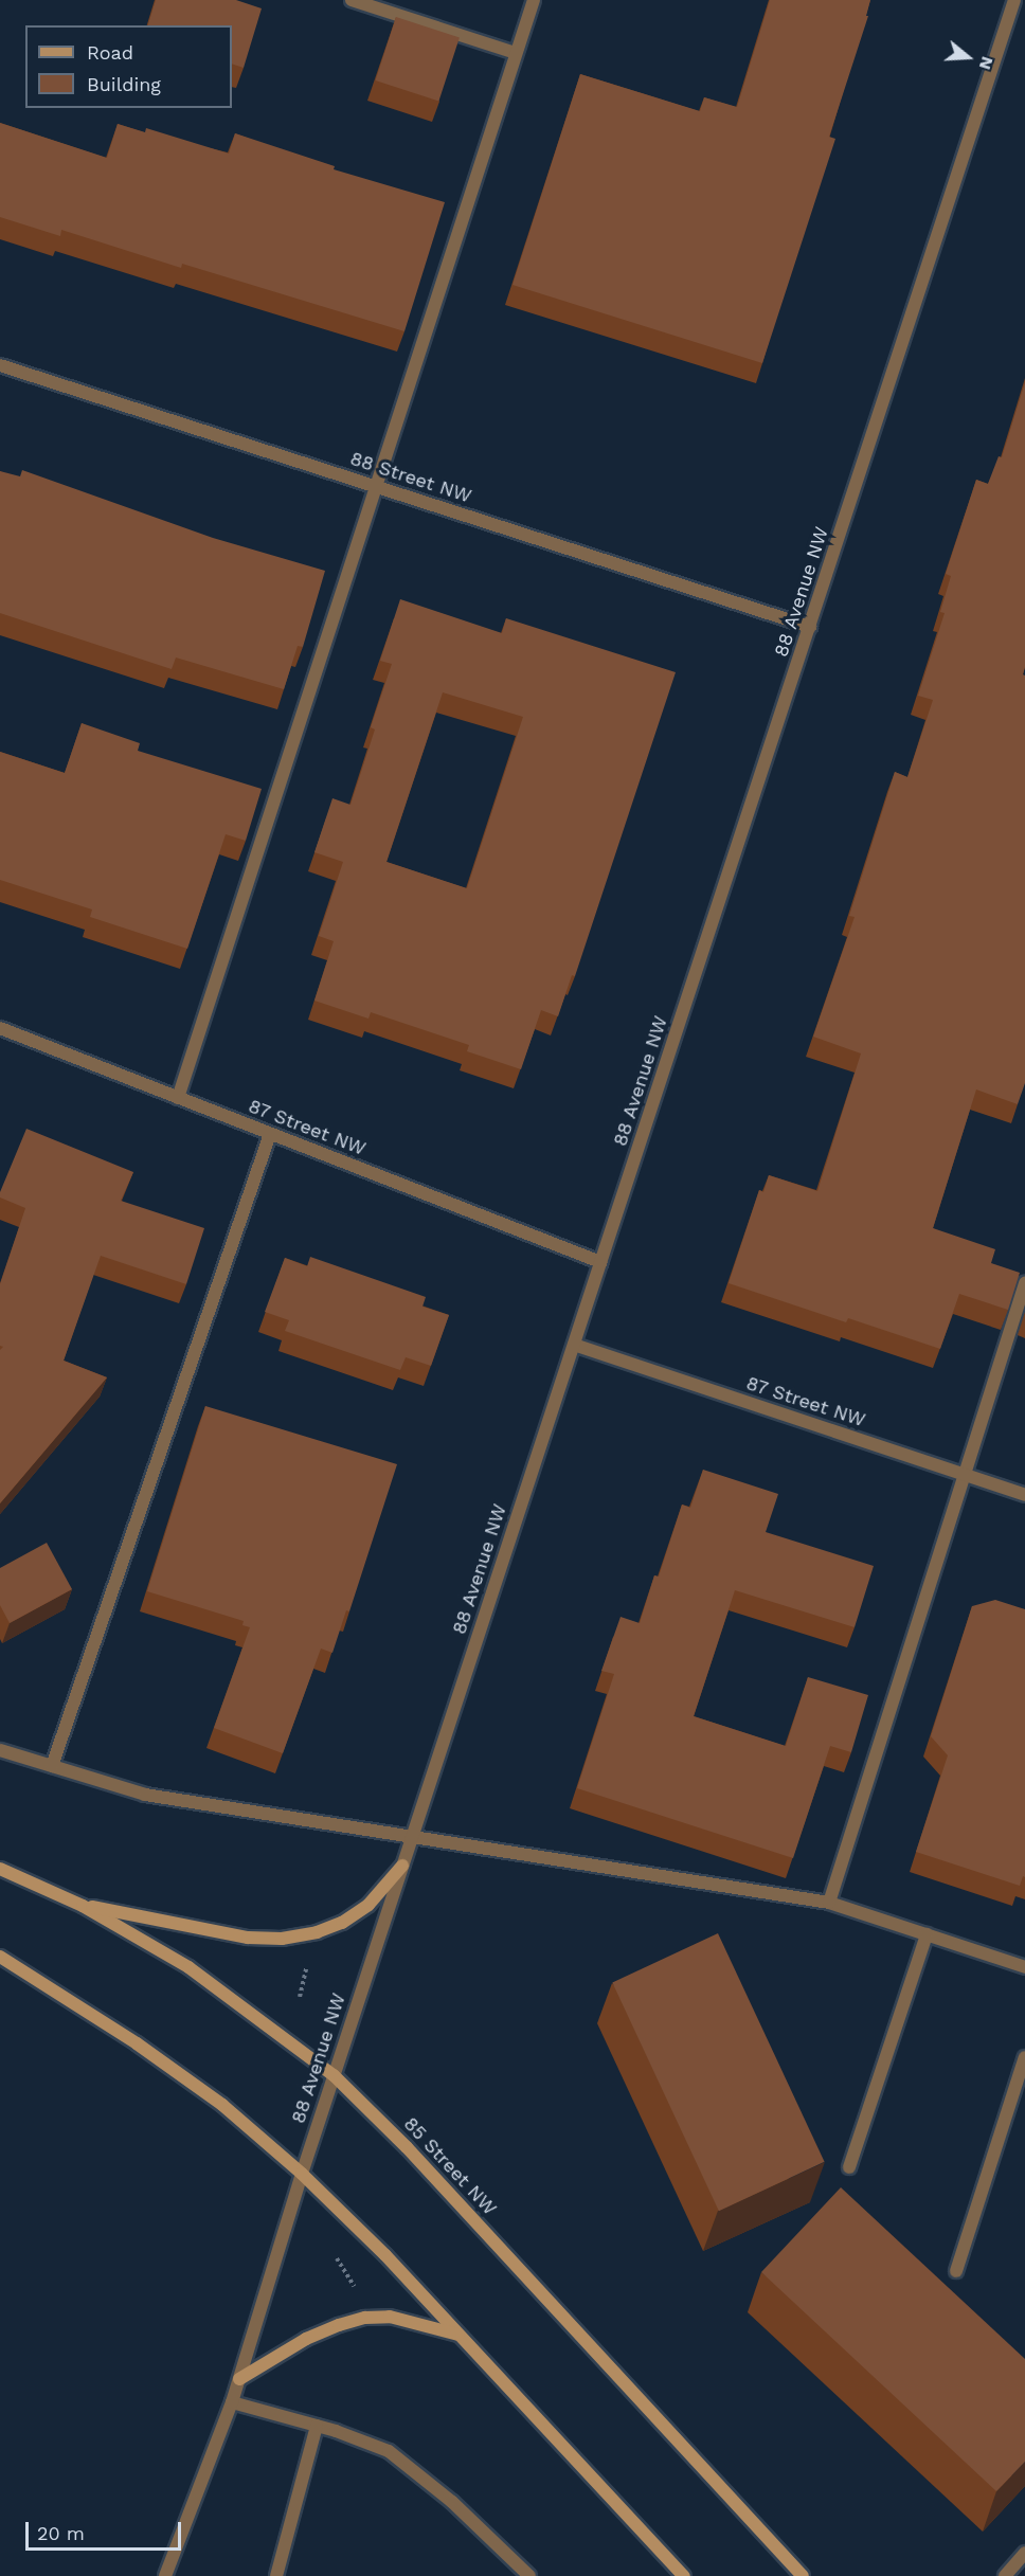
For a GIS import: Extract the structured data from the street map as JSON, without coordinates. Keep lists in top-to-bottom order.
{
  "streets": {
    "street": [
      "88 Street NW",
      "88 Avenue NW",
      "87 Street NW",
      "85 Street NW"
    ]
  },
  "crossings": [
    ["88 Street NW", "88 Avenue NW"],
    ["88 Avenue NW", "87 Street NW"],
    ["88 Avenue NW", "85 Street NW"]
  ],
  "legend": ["Road", "Building"],
  "scale_bar": "20 m",
  "north": "right"
}
